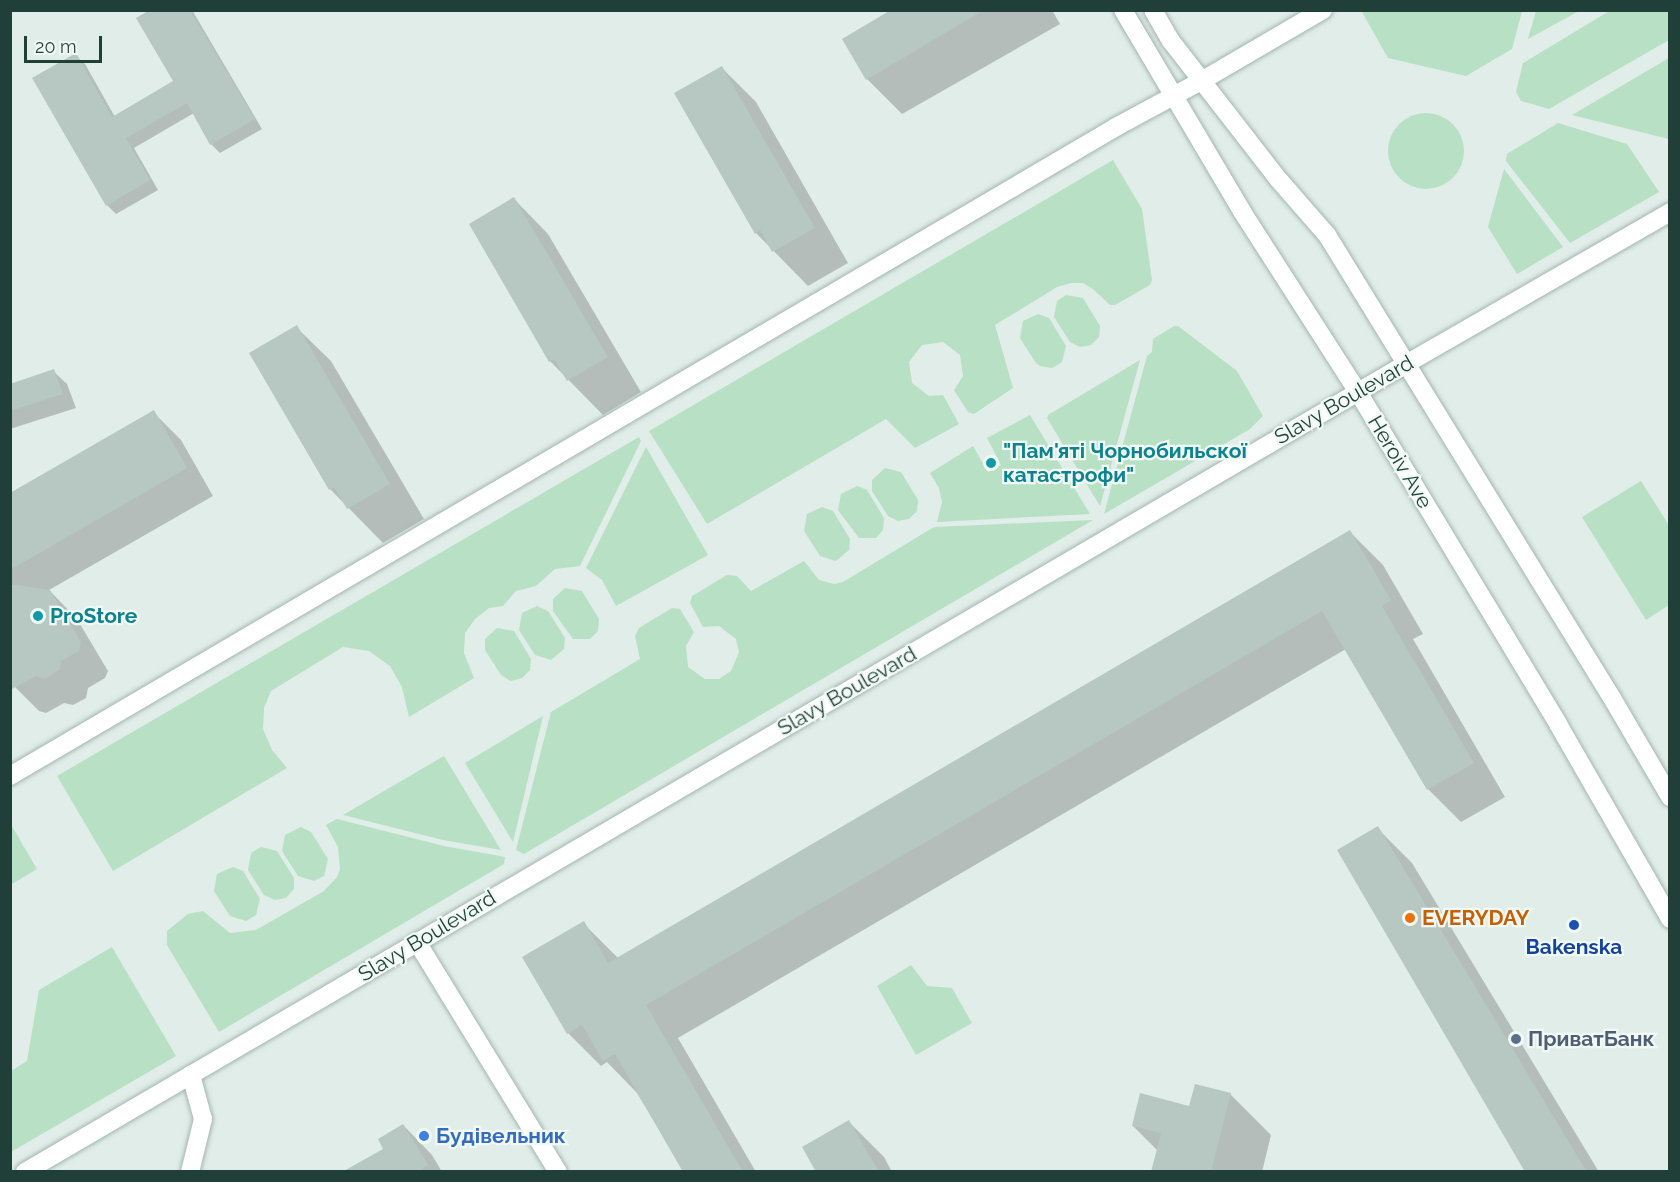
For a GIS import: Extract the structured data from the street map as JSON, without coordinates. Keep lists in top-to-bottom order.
{
  "streets": {
    "main road": ["Slavy Boulevard", "Heroiv Ave"]
  },
  "crossings": [
    ["Slavy Boulevard", "Heroiv Ave"]
  ],
  "places": [
    "\"Пам'яті Чорнобильскої катастрофи\"",
    "ProStore",
    "EVERYDAY",
    "Bakenska",
    "ПриватБанк",
    "Будівельник"
  ],
  "scale_bar": "20 m"
}
